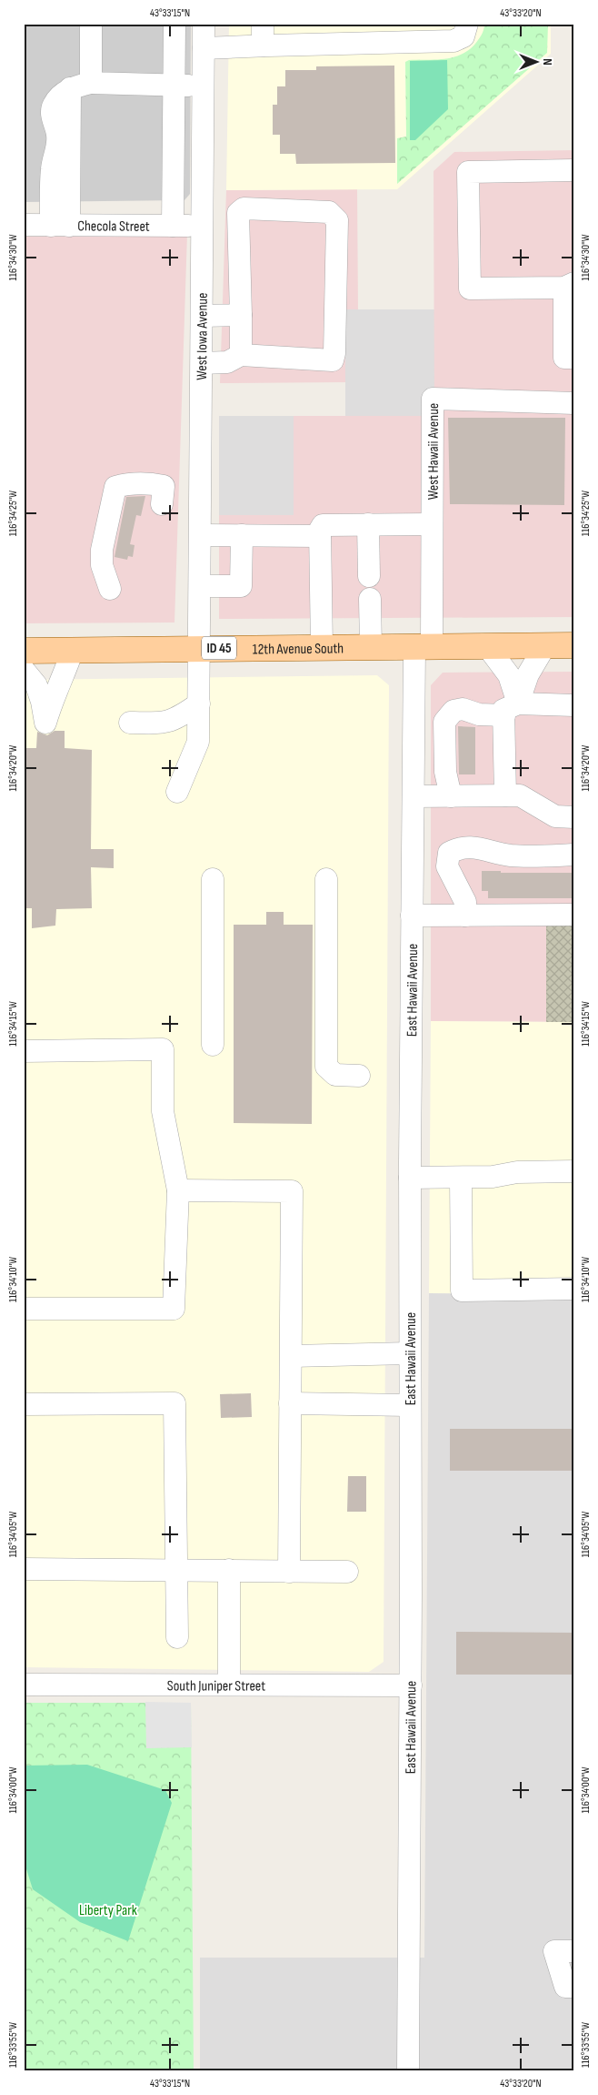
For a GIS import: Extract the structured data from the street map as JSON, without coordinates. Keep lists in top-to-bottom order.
{
  "streets": {
    "main road": ["12th Avenue South", "ID 45"],
    "street": [
      "Checola Street",
      "West Iowa Avenue",
      "West Hawaii Avenue",
      "East Hawaii Avenue",
      "South Juniper Street"
    ]
  },
  "crossings": [
    ["Checola Street", "West Iowa Avenue"],
    ["West Iowa Avenue", "12th Avenue South"],
    ["West Hawaii Avenue", "12th Avenue South"],
    ["West Hawaii Avenue", "East Hawaii Avenue"],
    ["12th Avenue South", "East Hawaii Avenue"],
    ["East Hawaii Avenue", "South Juniper Street"]
  ],
  "parks": ["Liberty Park"],
  "north": "right",
  "coordinates": [
    "43°33'15\"N",
    "43°33'20\"N",
    "116°34'30\"W",
    "116°34'25\"W",
    "116°34'20\"W",
    "116°34'15\"W",
    "116°34'10\"W",
    "116°34'05\"W",
    "116°34'00\"W",
    "116°33'55\"W"
  ]
}
